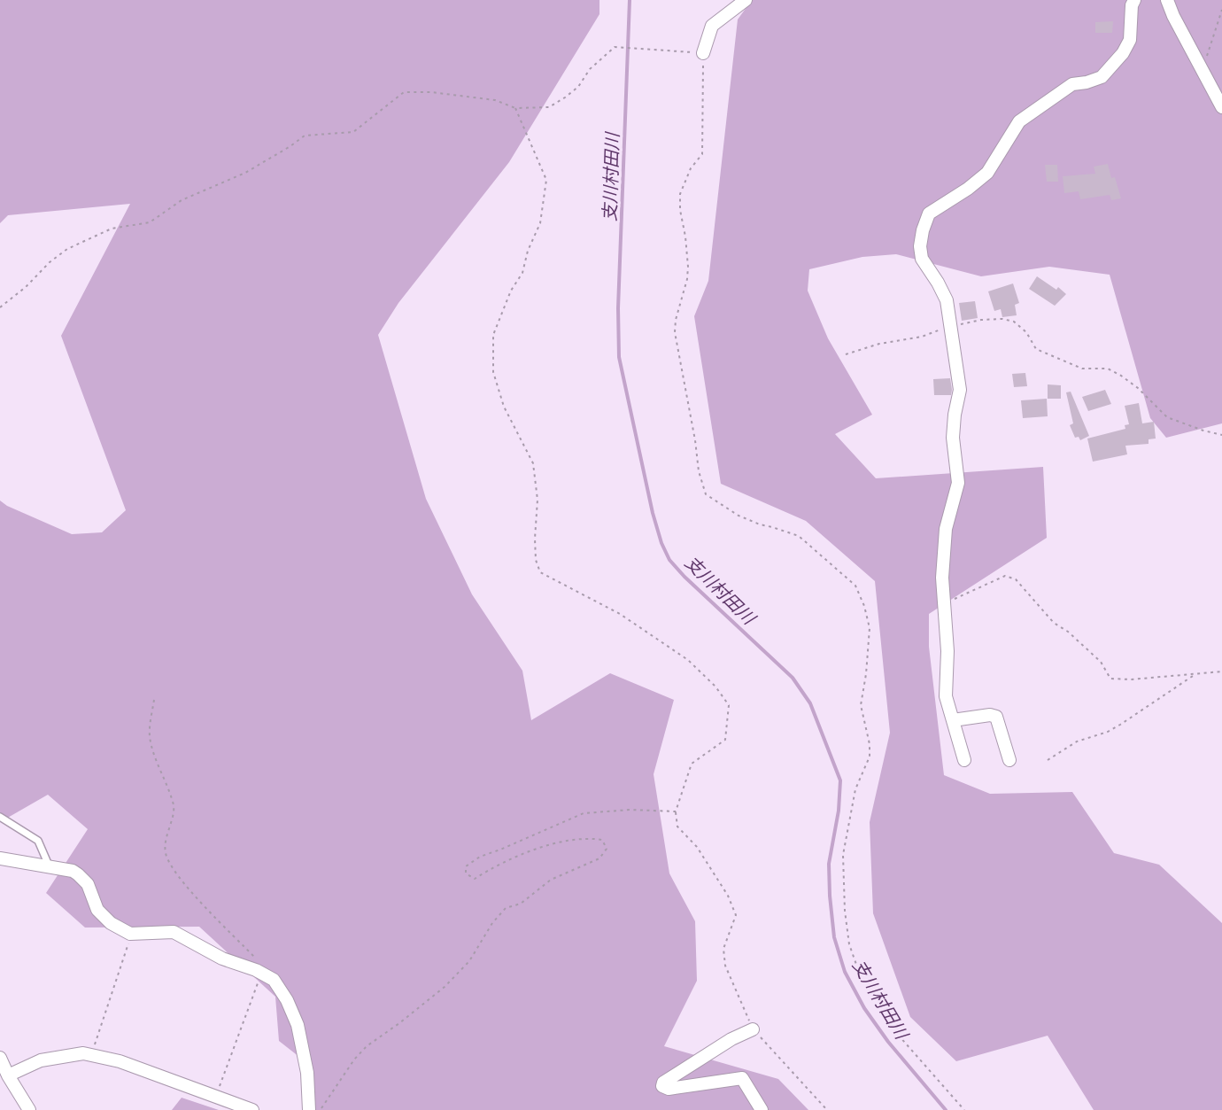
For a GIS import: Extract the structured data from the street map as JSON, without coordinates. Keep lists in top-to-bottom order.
{
  "water": ["支川村田川"]
}
